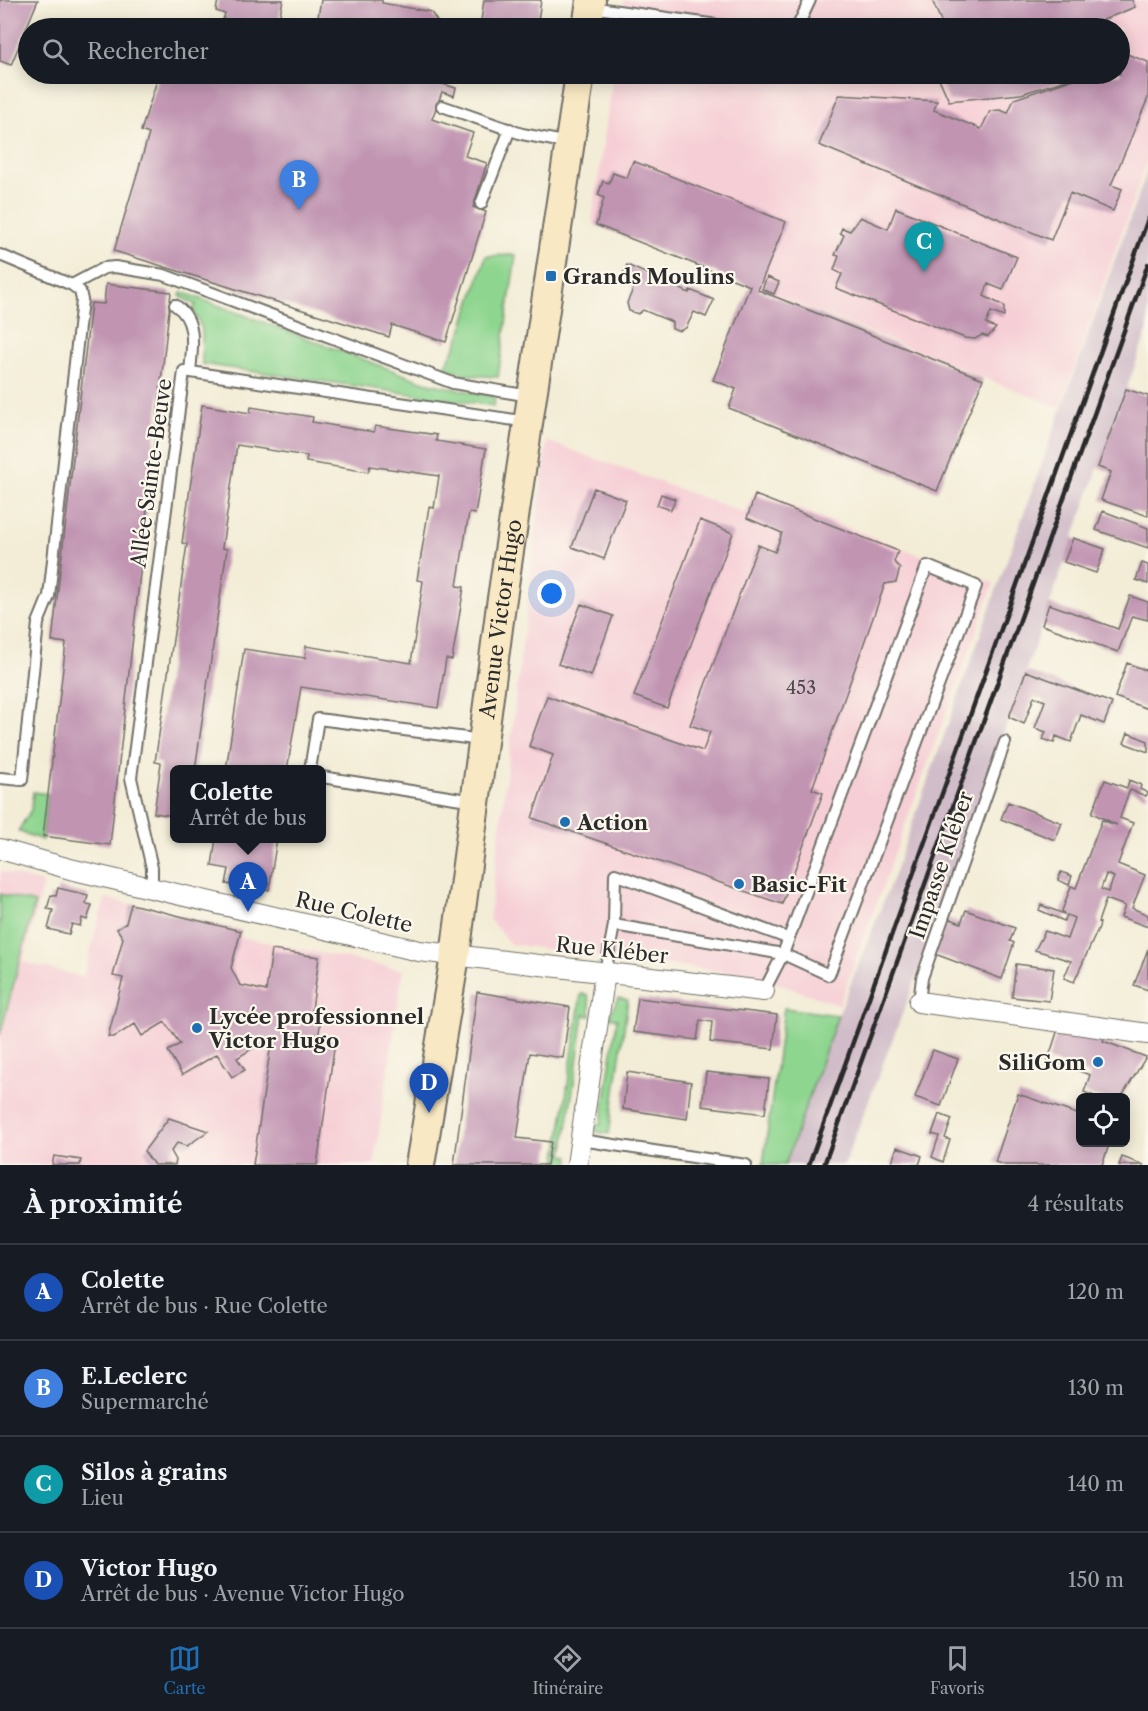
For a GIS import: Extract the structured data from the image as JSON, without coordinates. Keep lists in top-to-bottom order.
{
  "streets": {
    "main road": ["Avenue Victor Hugo"],
    "street": ["Rue Colette", "Rue Kléber"],
    "lane": ["Allée Sainte-Beuve", "Impasse Kléber"]
  },
  "crossings": [
    ["Allée Sainte-Beuve", "Avenue Victor Hugo"],
    ["Allée Sainte-Beuve", "Rue Colette"],
    ["Avenue Victor Hugo", "Rue Colette"],
    ["Avenue Victor Hugo", "Rue Kléber"],
    ["Rue Colette", "Rue Kléber"]
  ],
  "places": {
    "transit": ["Grands Moulins"],
    "other": [
      "Action",
      "Basic-Fit",
      "Lycée professionnel Victor Hugo",
      "SiliGom"
    ]
  },
  "house_numbers": ["453"],
  "page": {
    "search": "Rechercher",
    "pins": [
      "B",
      "C",
      "A",
      "D"
    ],
    "popup": ["Colette", "Arrêt de bus"],
    "heading": ["À proximité", "4 résultats"],
    "list": [
      {
        "mark": "A",
        "name": "Colette",
        "note": "Arrêt de bus · Rue Colette",
        "value": "120 m"
      },
      {
        "mark": "B",
        "name": "E.Leclerc",
        "note": "Supermarché",
        "value": "130 m"
      },
      {
        "mark": "C",
        "name": "Silos à grains",
        "note": "Lieu",
        "value": "140 m"
      },
      {
        "mark": "D",
        "name": "Victor Hugo",
        "note": "Arrêt de bus · Avenue Victor Hugo",
        "value": "150 m"
      }
    ],
    "nav": ["Carte", "Itinéraire", "Favoris"]
  }
}
